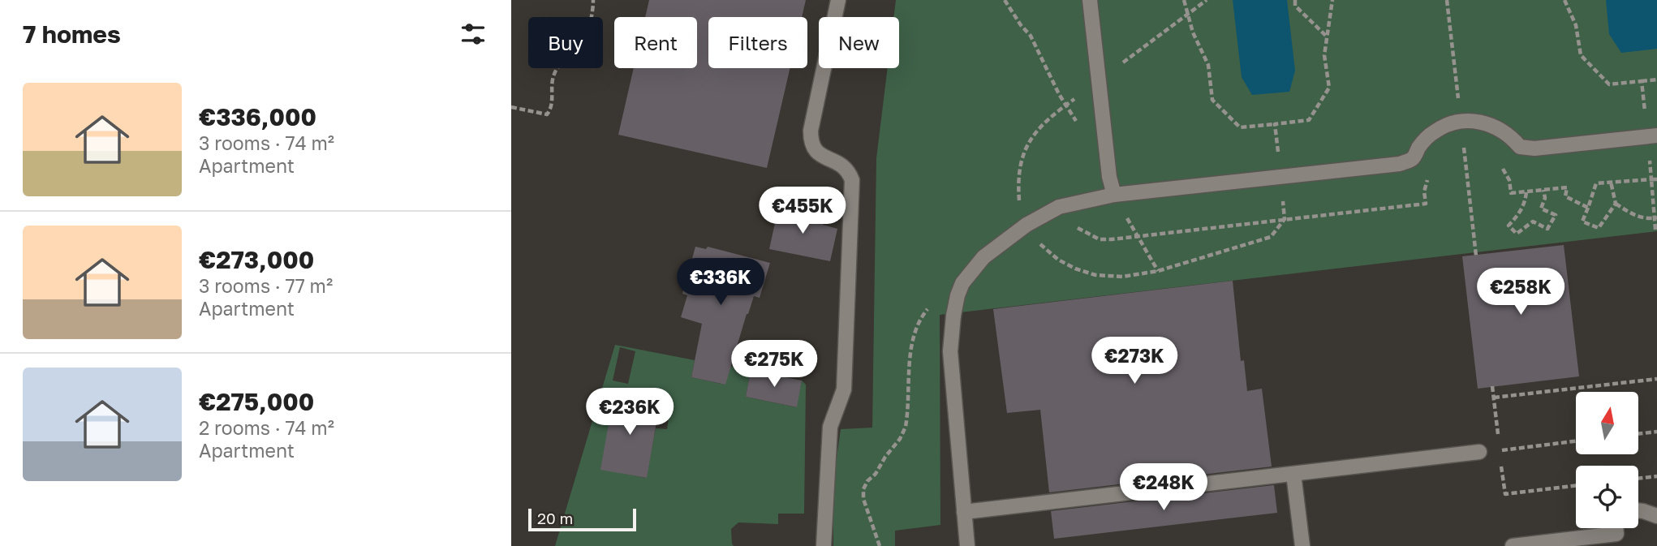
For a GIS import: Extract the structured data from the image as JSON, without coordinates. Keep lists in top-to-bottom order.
{
  "scale_bar": "20 m",
  "north": "top",
  "page": {
    "heading": "7 homes",
    "chip": [
      "Buy",
      "Rent",
      "Filters",
      "New"
    ],
    "list": [
      {
        "name": "€336,000",
        "note": "3 rooms · 74 m² · Apartment"
      },
      {
        "name": "€273,000",
        "note": "3 rooms · 77 m² · Apartment"
      },
      {
        "name": "€275,000",
        "note": "2 rooms · 74 m² · Apartment"
      }
    ],
    "price": [
      "€455K",
      "€336K",
      "€258K",
      "€273K",
      "€275K",
      "€236K",
      "€248K"
    ],
    "scale": "20 m"
  }
}
